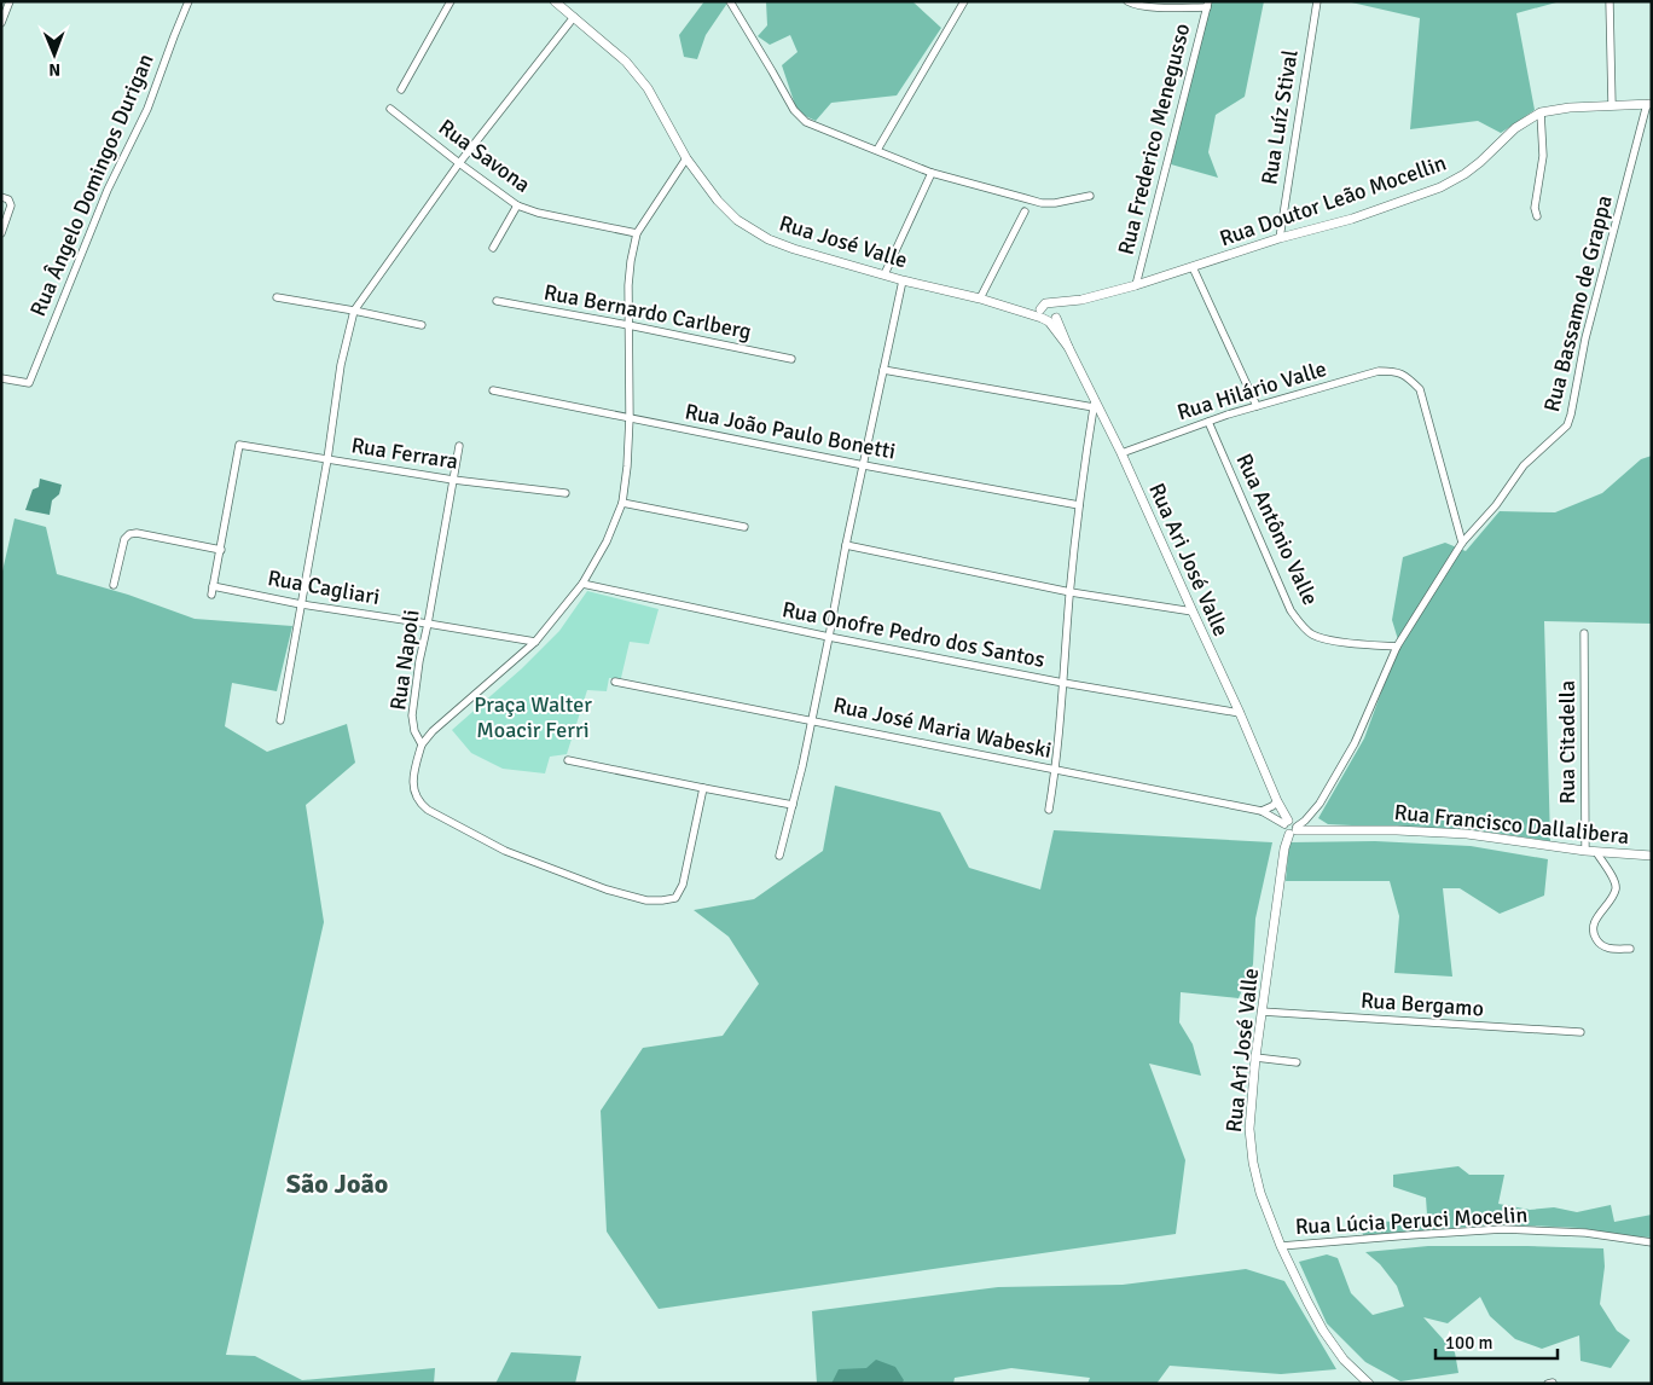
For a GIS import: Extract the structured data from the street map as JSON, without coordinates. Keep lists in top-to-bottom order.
{
  "streets": {
    "street": [
      "Rua Luíz Stival",
      "Rua Frederico Menegusso",
      "Rua Savona",
      "Rua Ângelo Domingos Durigan",
      "Rua Doutor Leão Mocellin",
      "Rua José Valle",
      "Rua Bassamo de Grappa",
      "Rua Bernardo Carlberg",
      "Rua Hilário Valle",
      "Rua João Paulo Bonetti",
      "Rua Ferrara",
      "Rua Antônio Valle",
      "Rua Ari José Valle",
      "Rua Cagliari",
      "Rua Onofre Pedro dos Santos",
      "Rua Napoli",
      "Rua José Maria Wabeski",
      "Rua Citadella",
      "Rua Francisco Dallalibera",
      "Rua Bergamo",
      "Rua Lúcia Peruci Mocelin"
    ]
  },
  "crossings": [
    ["Rua Luíz Stival", "Rua Doutor Leão Mocellin"],
    ["Rua Frederico Menegusso", "Rua Doutor Leão Mocellin"],
    ["Rua Doutor Leão Mocellin", "Rua José Valle"],
    ["Rua Doutor Leão Mocellin", "Rua Bassamo de Grappa"],
    ["Rua Doutor Leão Mocellin", "Rua Ari José Valle"],
    ["Rua José Valle", "Rua Ari José Valle"],
    ["Rua Bassamo de Grappa", "Rua Hilário Valle"],
    ["Rua Bassamo de Grappa", "Rua Antônio Valle"],
    ["Rua Bassamo de Grappa", "Rua Ari José Valle"],
    ["Rua Bassamo de Grappa", "Rua Francisco Dallalibera"],
    ["Rua Hilário Valle", "Rua Antônio Valle"],
    ["Rua Hilário Valle", "Rua Ari José Valle"],
    ["Rua Ferrara", "Rua Napoli"],
    ["Rua Ari José Valle", "Rua Onofre Pedro dos Santos"],
    ["Rua Ari José Valle", "Rua José Maria Wabeski"],
    ["Rua Ari José Valle", "Rua Francisco Dallalibera"],
    ["Rua Ari José Valle", "Rua Bergamo"],
    ["Rua Ari José Valle", "Rua Lúcia Peruci Mocelin"],
    ["Rua Cagliari", "Rua Napoli"],
    ["Rua Citadella", "Rua Francisco Dallalibera"]
  ],
  "districts": ["São João"],
  "parks": ["Praça Walter Moacir Ferri"],
  "scale_bar": "100 m",
  "north": "bottom"
}
